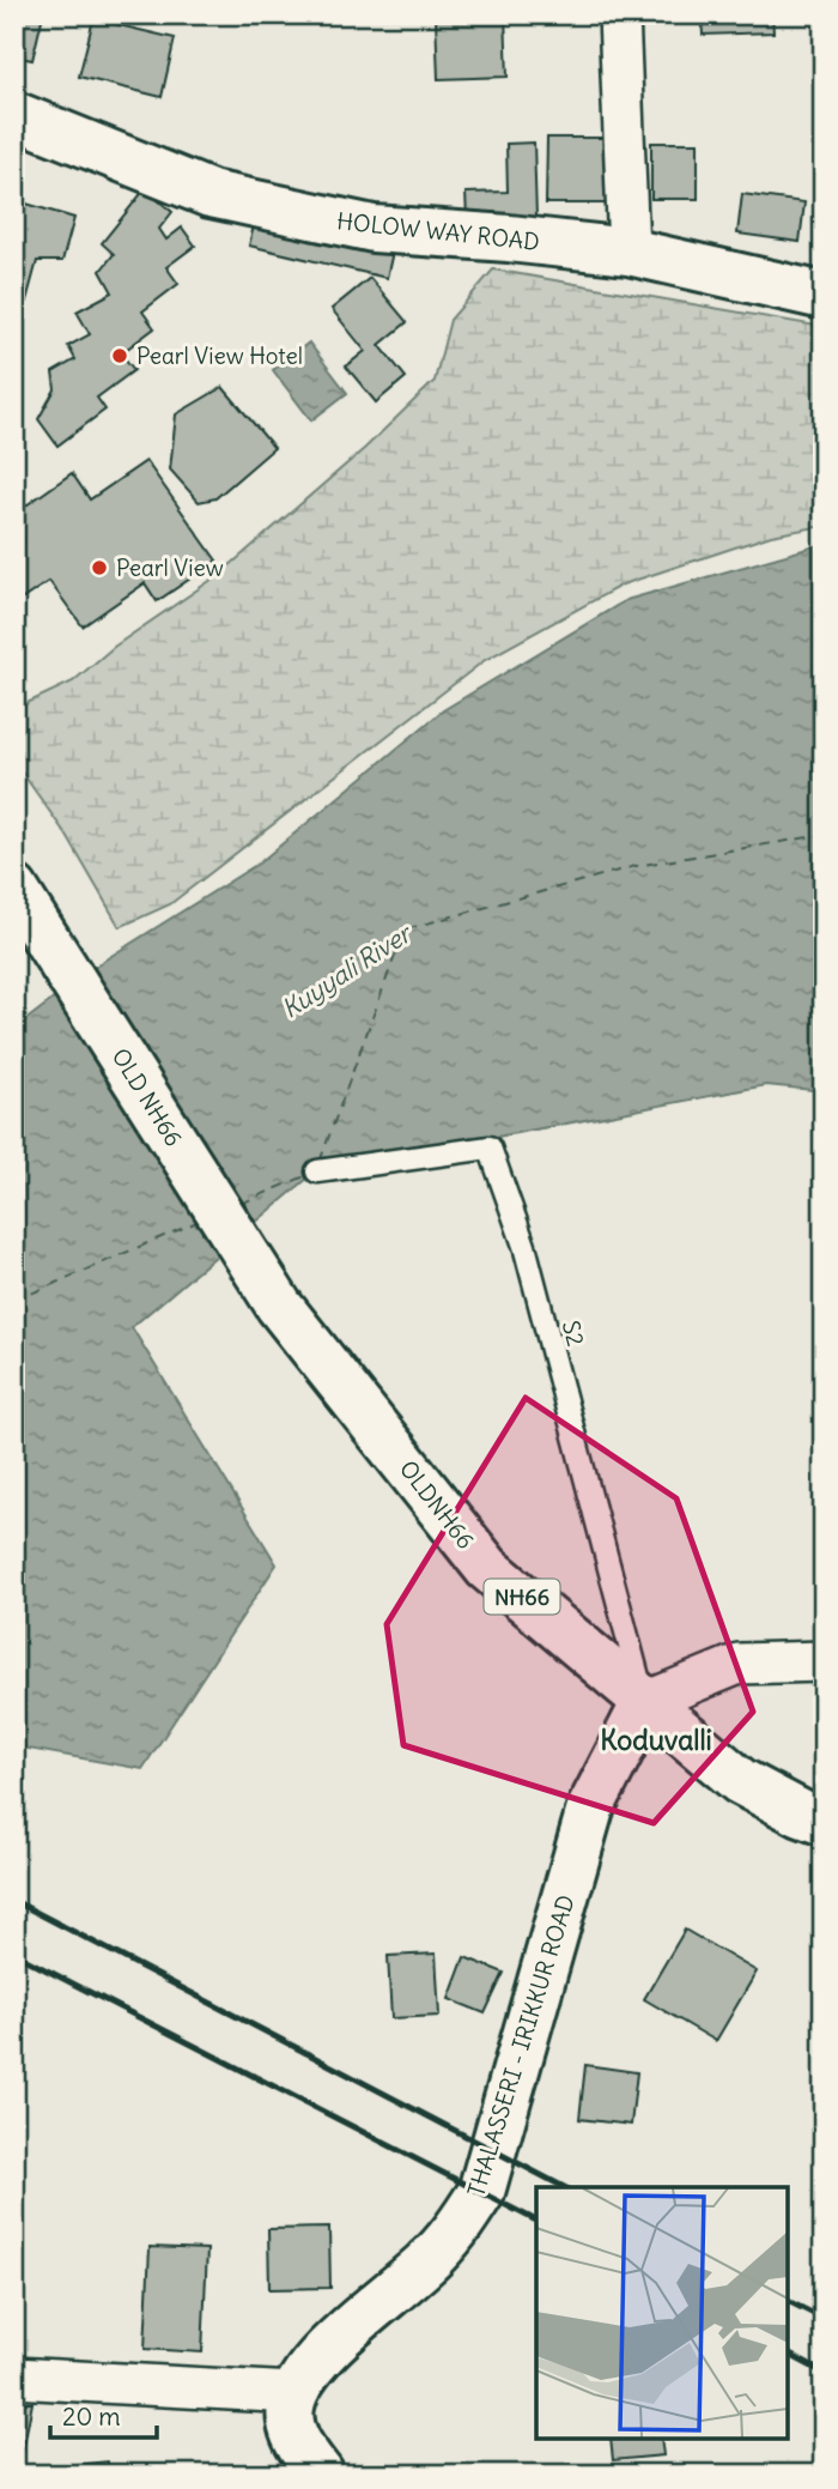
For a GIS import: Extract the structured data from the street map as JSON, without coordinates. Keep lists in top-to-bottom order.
{
  "streets": {
    "main road": [
      "HOLOW WAY ROAD",
      "OLD NH66",
      "OLDNH66",
      "NH66",
      "THALASSERI - IRIKKUR ROAD"
    ],
    "lane": ["S2"]
  },
  "crossings": [
    ["OLD NH66", "OLDNH66"],
    ["S2", "OLDNH66"],
    ["S2", "THALASSERI - IRIKKUR ROAD"],
    ["OLDNH66", "THALASSERI - IRIKKUR ROAD"]
  ],
  "districts": ["Koduvalli"],
  "water": ["Kuyyali River"],
  "places": ["Pearl View Hotel", "Pearl View"],
  "scale_bar": "20 m"
}
